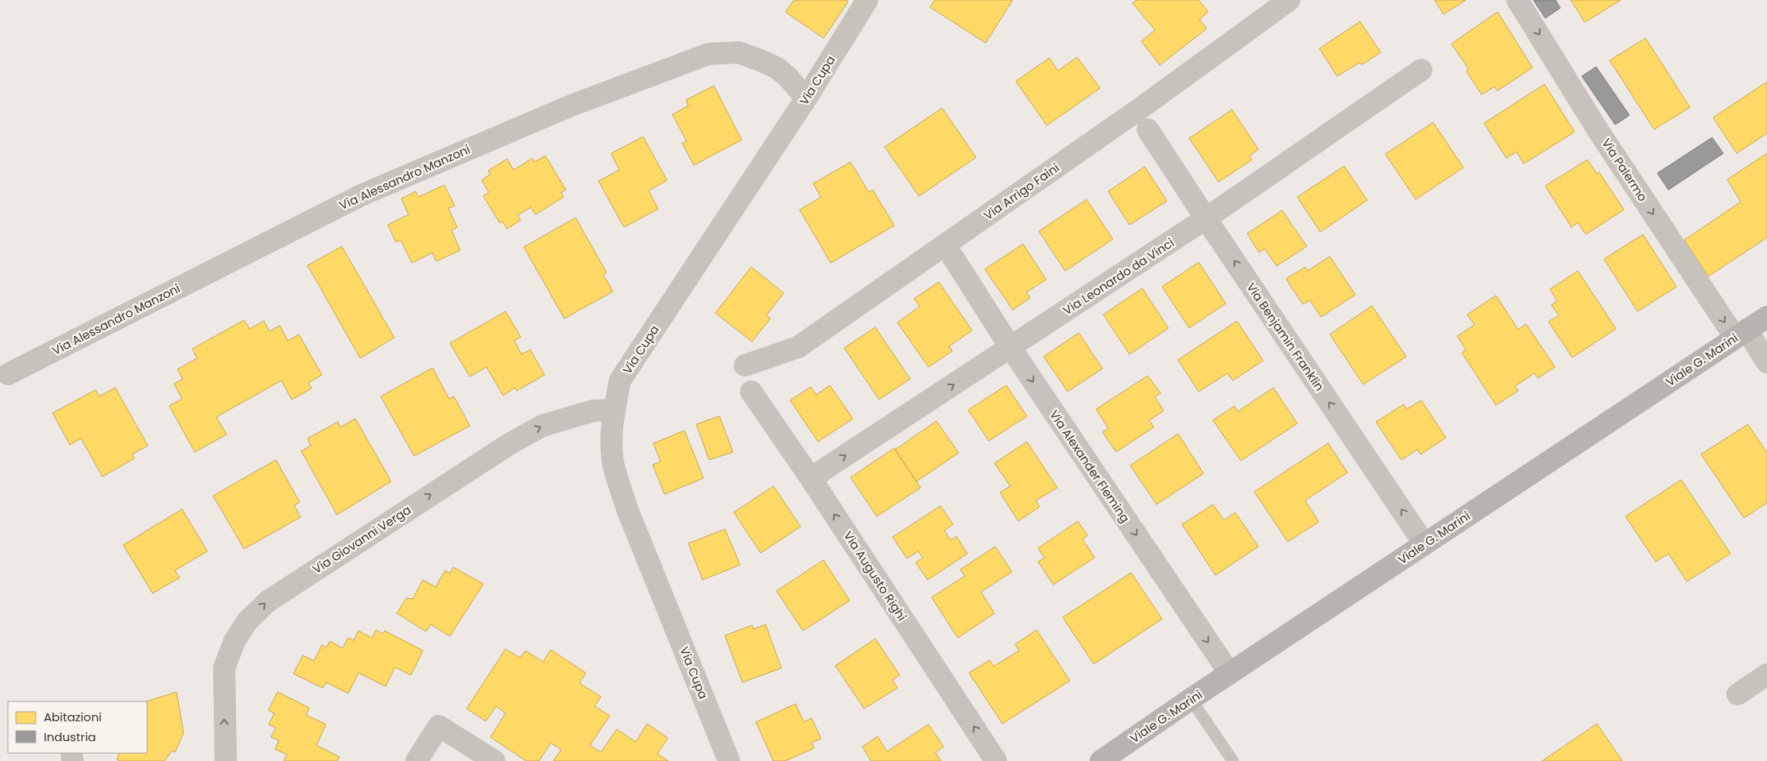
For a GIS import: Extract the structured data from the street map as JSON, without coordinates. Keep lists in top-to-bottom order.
{
  "streets": {
    "main road": ["Viale G. Marini"],
    "street": [
      "Via Cupa",
      "Via Palermo",
      "Via Alessandro Manzoni",
      "Via Arrigo Faini",
      "Via Leonardo da Vinci",
      "Via Benjamin Franklin",
      "Via Alexander Fleming",
      "Via Giovanni Verga",
      "Via Augusto Righi"
    ]
  },
  "crossings": [
    ["Via Cupa", "Via Alessandro Manzoni"],
    ["Via Cupa", "Via Giovanni Verga"],
    ["Via Palermo", "Viale G. Marini"],
    ["Via Leonardo da Vinci", "Via Benjamin Franklin"],
    ["Via Leonardo da Vinci", "Via Alexander Fleming"],
    ["Via Leonardo da Vinci", "Via Augusto Righi"],
    ["Via Benjamin Franklin", "Viale G. Marini"],
    ["Viale G. Marini", "Via Alexander Fleming"]
  ],
  "one_way": [
    "Via Palermo",
    "Via Benjamin Franklin",
    "Via Alexander Fleming",
    "Via Giovanni Verga",
    "Via Augusto Righi"
  ],
  "legend": ["Abitazioni", "Industria"]
}
